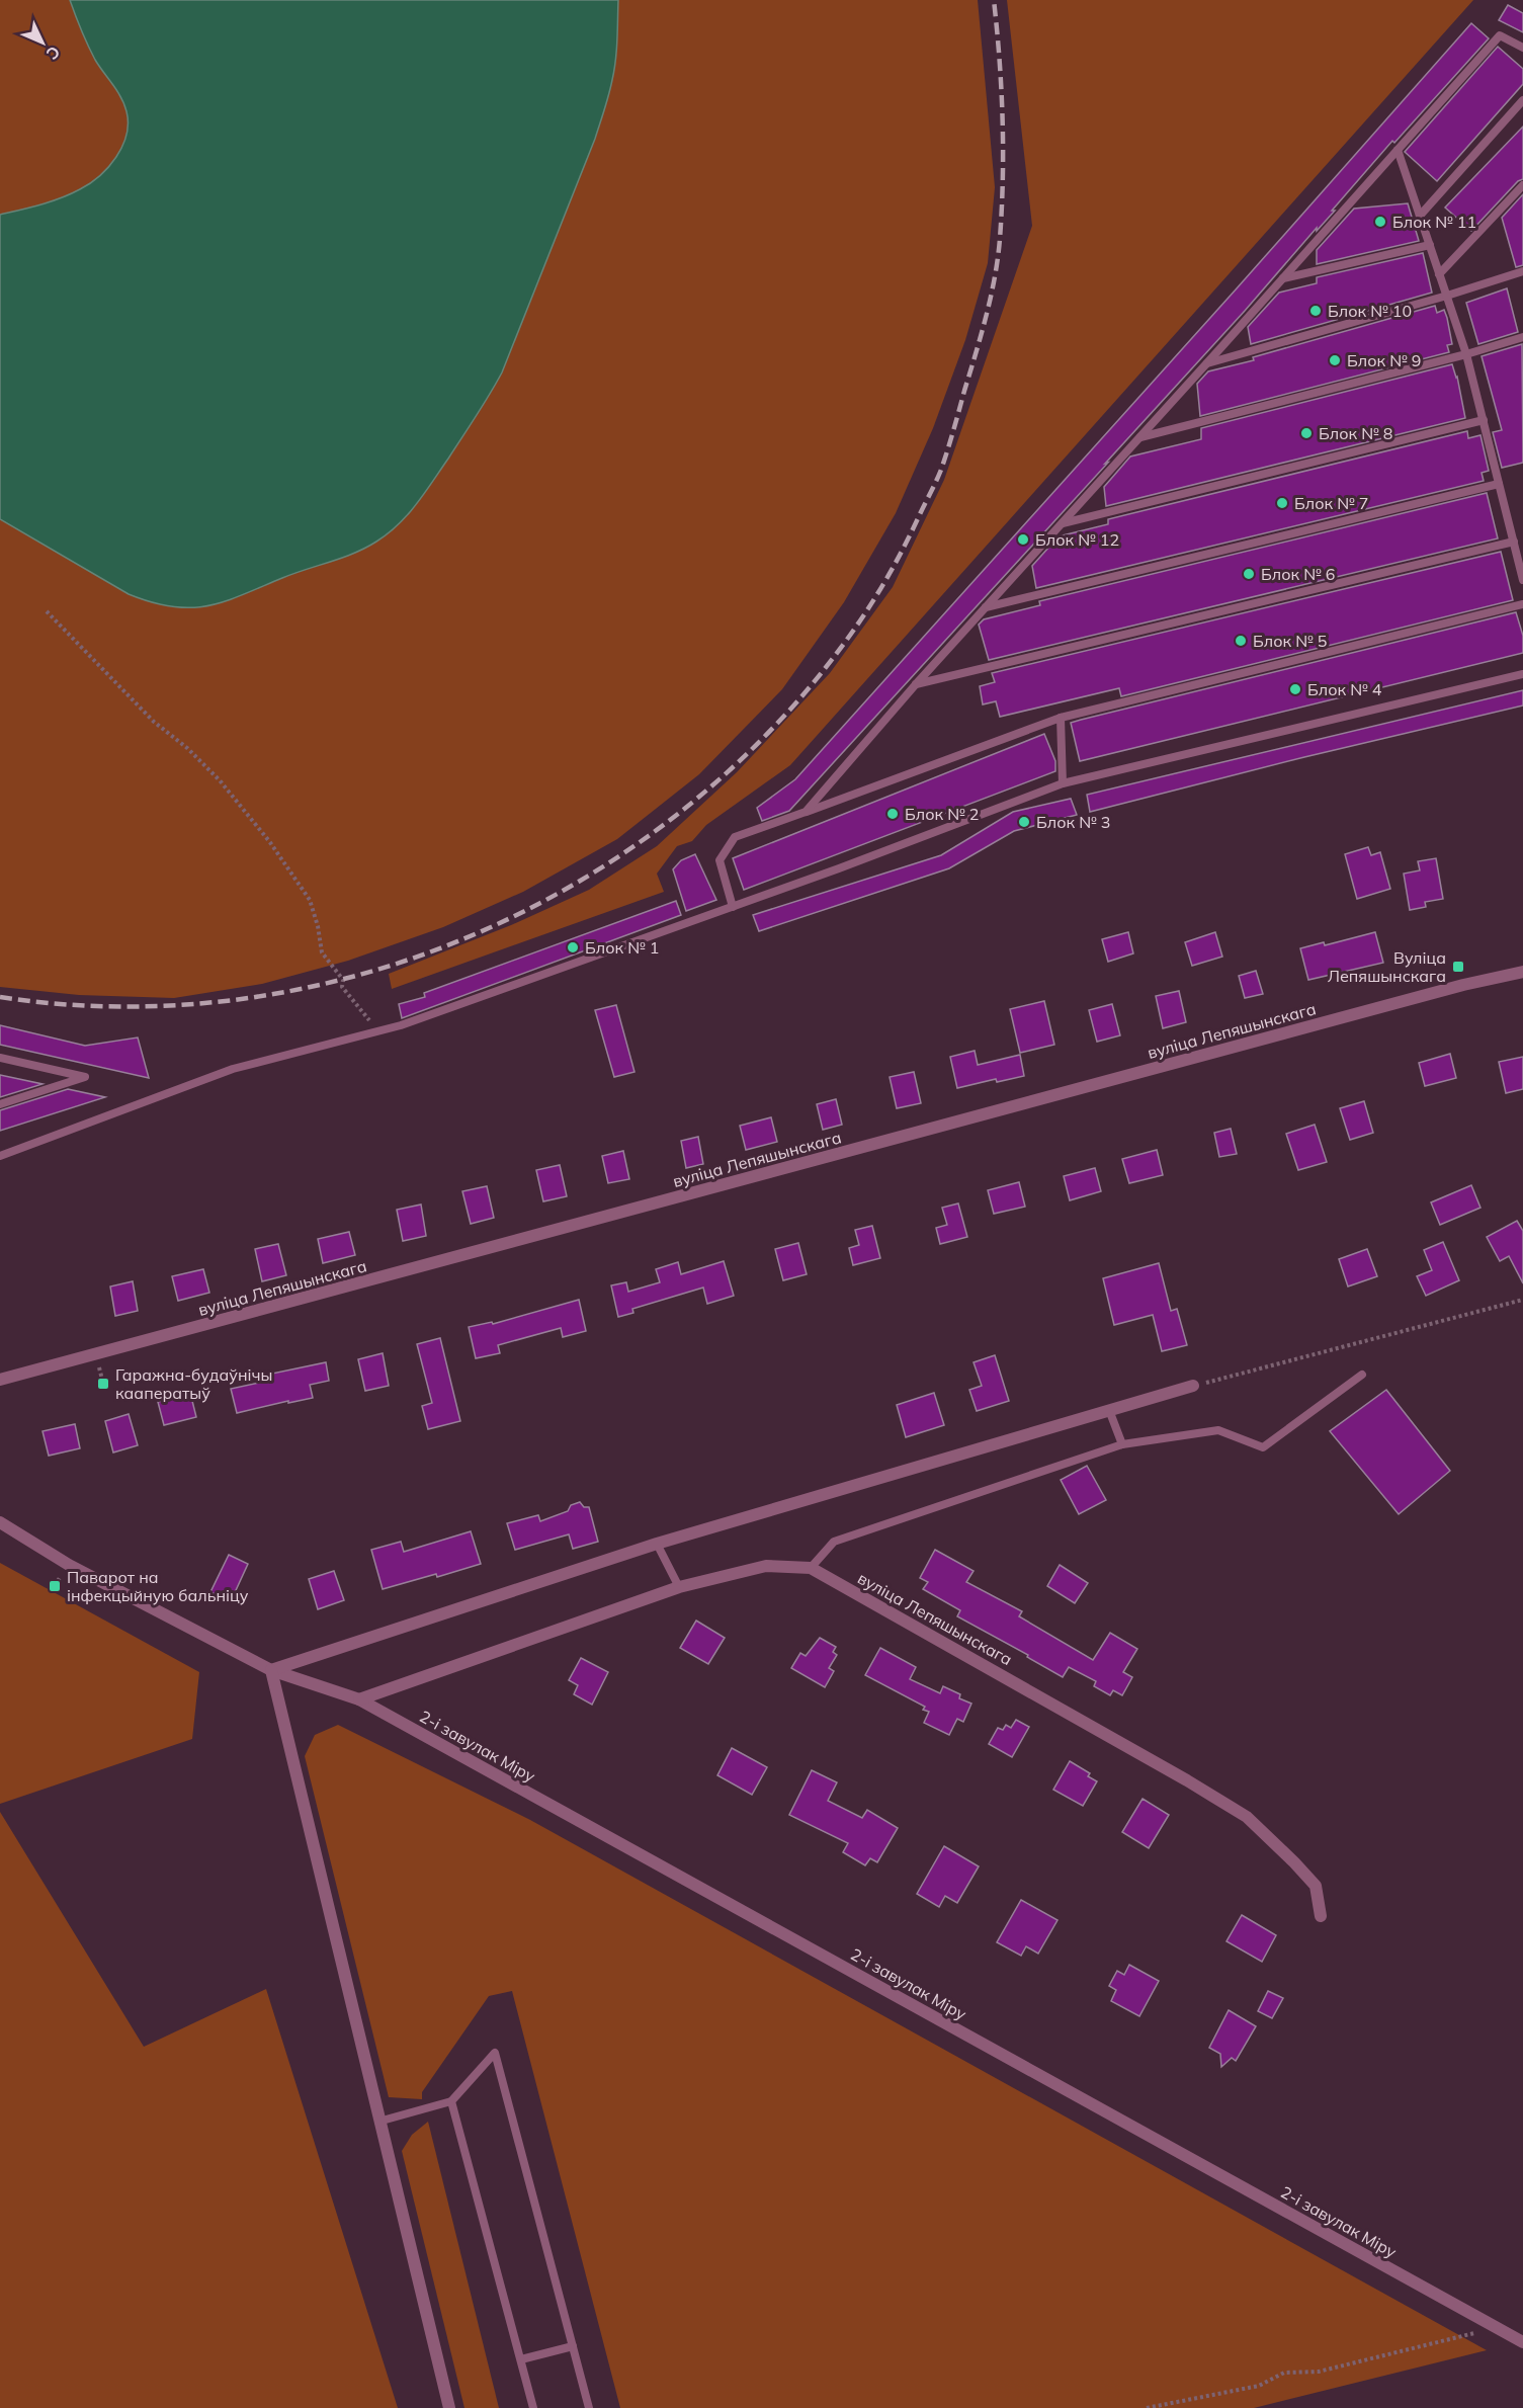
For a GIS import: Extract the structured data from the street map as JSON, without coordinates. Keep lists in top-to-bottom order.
{
  "streets": {
    "street": ["вуліца Лепяшынскага", "2-і завулак Міру"]
  },
  "crossings": [
    ["вуліца Лепяшынскага", "2-і завулак Міру"]
  ],
  "places": {
    "other": [
      "Блок № 11",
      "Блок № 10",
      "Блок № 9",
      "Блок № 8",
      "Блок № 7",
      "Блок № 12",
      "Блок № 6",
      "Блок № 5",
      "Блок № 4",
      "Блок № 2",
      "Блок № 3",
      "Блок № 1"
    ],
    "transit": ["Вуліца Лепяшынскага", "Гаражна-будаўнічы кааператыў", "Паварот на інфекцыйную бальніцу"]
  },
  "north": "bottom right"
}
